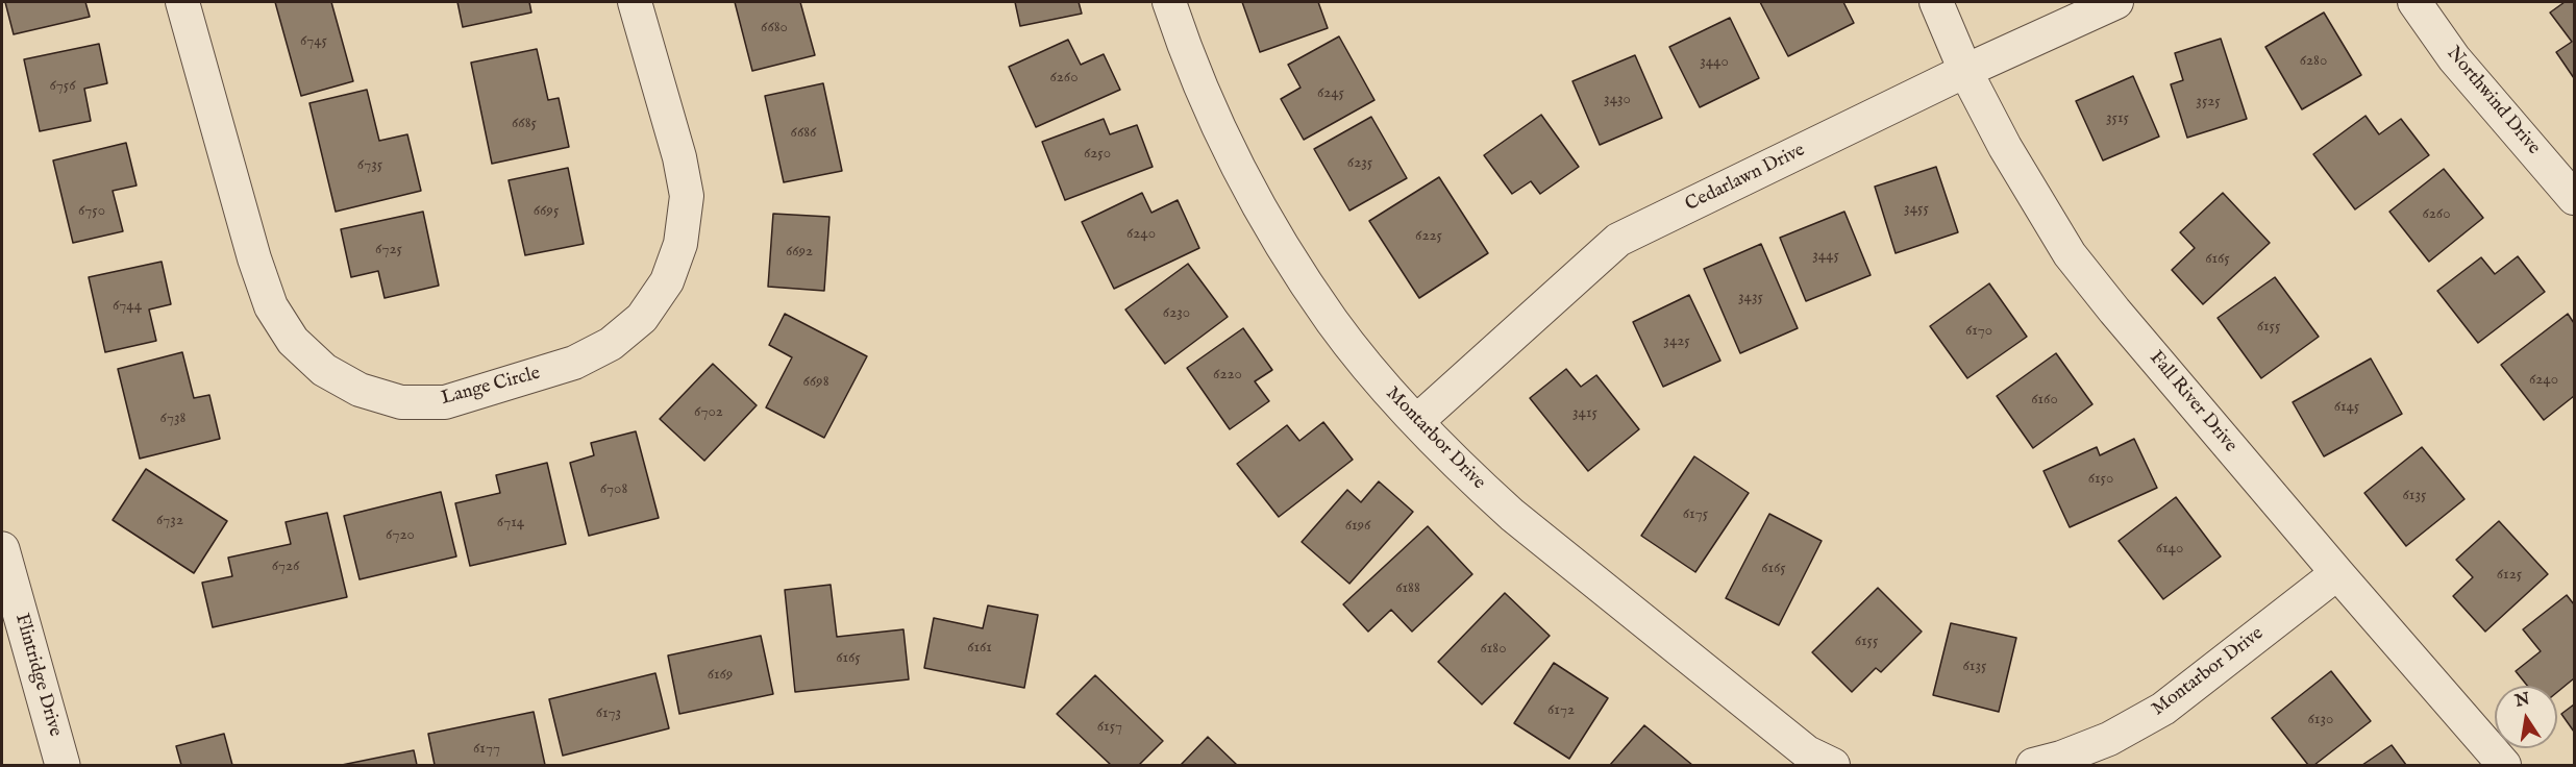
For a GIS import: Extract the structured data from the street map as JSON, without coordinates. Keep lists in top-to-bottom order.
{
  "streets": {
    "street": [
      "Northwind Drive",
      "Cedarlawn Drive",
      "Lange Circle",
      "Fall River Drive",
      "Montarbor Drive",
      "Flintridge Drive"
    ]
  },
  "crossings": [
    ["Cedarlawn Drive", "Fall River Drive"],
    ["Cedarlawn Drive", "Montarbor Drive"],
    ["Fall River Drive", "Montarbor Drive"]
  ],
  "house_numbers": [
    "6680",
    "6745",
    "6280",
    "3440",
    "6260",
    "6756",
    "6245",
    "3430",
    "3525",
    "3515",
    "6685",
    "6686",
    "6250",
    "6235",
    "6735",
    "3455",
    "6750",
    "6695",
    "6260",
    "6240",
    "6225",
    "6725",
    "6692",
    "3445",
    "6165",
    "3435",
    "6744",
    "6230",
    "6155",
    "6170",
    "3425",
    "6220",
    "6240",
    "6698",
    "6160",
    "6145",
    "6702",
    "3415",
    "6738",
    "6150",
    "6708",
    "6135",
    "6175",
    "6732",
    "6714",
    "6196",
    "6720",
    "6140",
    "6726",
    "6165",
    "6125",
    "6188",
    "6155",
    "6161",
    "6180",
    "6165",
    "6135",
    "6169",
    "6172",
    "6173",
    "6130",
    "6157",
    "6177"
  ],
  "north": "top"
}
